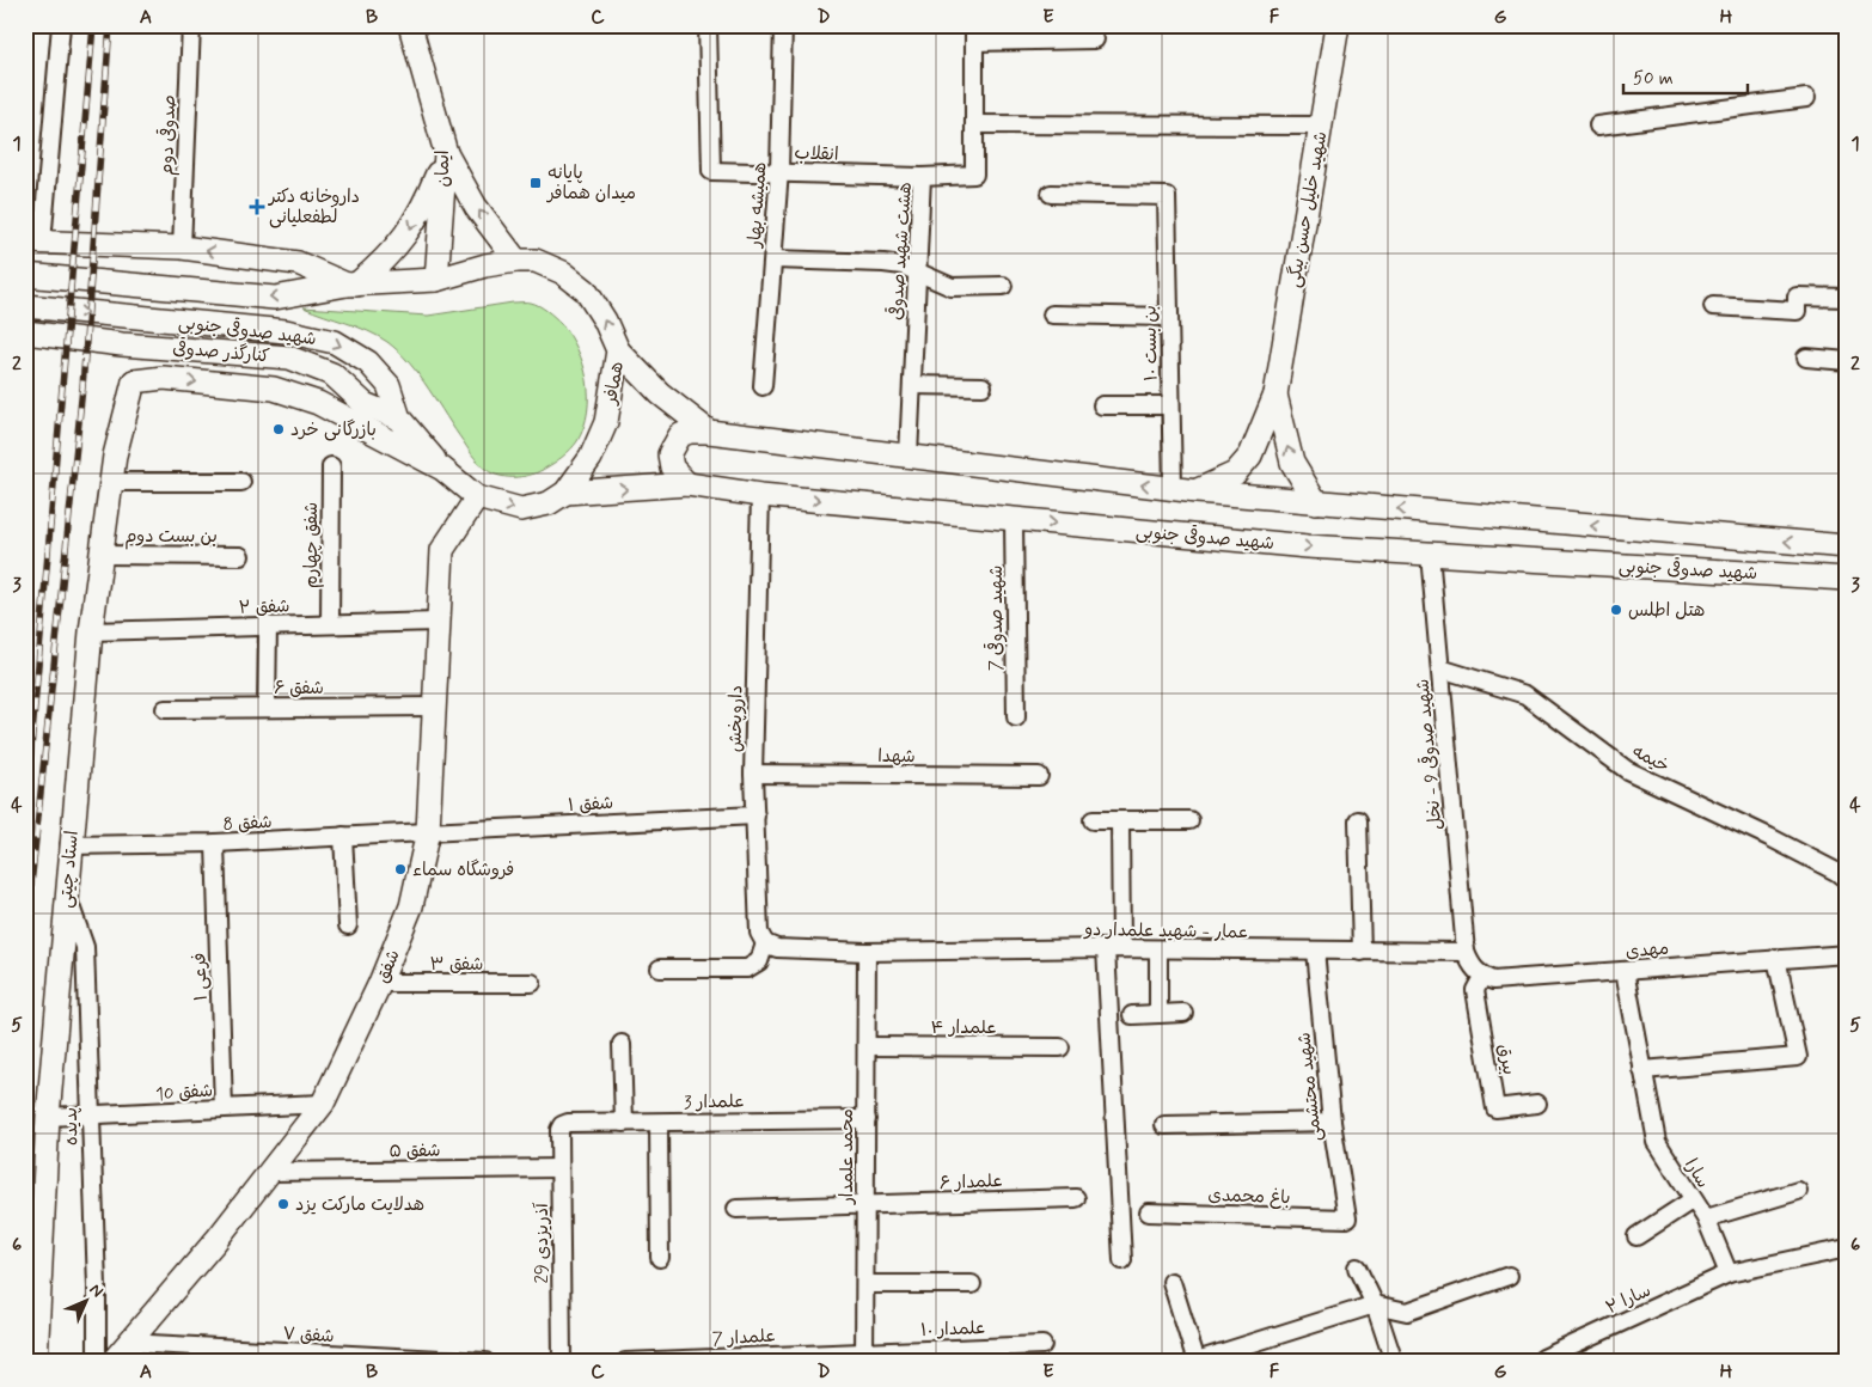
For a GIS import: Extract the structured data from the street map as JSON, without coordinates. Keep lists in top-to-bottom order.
{
  "streets": {
    "main road": [
      "ایمان",
      "شهید خلیل حسن بیگی",
      "شهید صدوقی جنوبی",
      "کنارگذر صدوقی",
      "همافر",
      "استاد چیتی",
      "شفق"
    ],
    "street": [
      "صدوقی دوم",
      "انقلاب",
      "همیشه بهار",
      "هشت شهید صدوقی",
      "بن بست ۱۰",
      "بن بست دوم",
      "شفق چهارم",
      "شفق ۲",
      "شهید صدوقی 7",
      "شفق ۶",
      "داروپخش",
      "شهید صدوقی 9 - نخل",
      "شهدا",
      "خیمه",
      "شفق ۱",
      "شفق 8",
      "عمار - شهید علمدار دو",
      "مهدی",
      "شفق ۳",
      "فرعی ۱",
      "علمدار ۴",
      "بیرق",
      "شهید محتشمی",
      "شفق 10",
      "علمدار 3",
      "پدیده",
      "شفق ۵",
      "محمد علمدار",
      "سارا",
      "علمدار ۶",
      "باغ محمدی",
      "آذریزدی 29",
      "سارا ۲",
      "علمدار ۱۰",
      "شفق ۷",
      "علمدار 7"
    ]
  },
  "crossings": [
    ["انقلاب", "همیشه بهار"],
    ["انقلاب", "هشت شهید صدوقی"],
    ["ایمان", "شهید صدوقی جنوبی"],
    ["ایمان", "همافر"],
    ["هشت شهید صدوقی", "شهید صدوقی جنوبی"],
    ["شهید صدوقی جنوبی", "بن بست ۱۰"],
    ["شهید صدوقی جنوبی", "کنارگذر صدوقی"],
    ["شهید صدوقی جنوبی", "همافر"],
    ["شهید صدوقی جنوبی", "شهید صدوقی 7"],
    ["شهید صدوقی جنوبی", "داروپخش"],
    ["شهید صدوقی جنوبی", "شهید صدوقی 9 - نخل"],
    ["همافر", "شفق"],
    ["بن بست دوم", "استاد چیتی"],
    ["شفق چهارم", "شفق ۲"],
    ["شفق ۲", "استاد چیتی"],
    ["شفق ۲", "شفق"],
    ["شفق ۶", "شفق"],
    ["داروپخش", "شهدا"],
    ["داروپخش", "شفق ۱"],
    ["داروپخش", "عمار - شهید علمدار دو"],
    ["شهید صدوقی 9 - نخل", "خیمه"],
    ["شهید صدوقی 9 - نخل", "عمار - شهید علمدار دو"],
    ["شفق ۱", "شفق 8"],
    ["شفق ۱", "شفق"],
    ["شفق 8", "استاد چیتی"],
    ["شفق 8", "شفق"],
    ["شفق 8", "فرعی ۱"],
    ["استاد چیتی", "شفق 10"],
    ["استاد چیتی", "پدیده"],
    ["عمار - شهید علمدار دو", "شهید محتشمی"],
    ["عمار - شهید علمدار دو", "محمد علمدار"],
    ["مهدی", "بیرق"],
    ["مهدی", "سارا"],
    ["شفق ۳", "شفق"],
    ["شفق", "شفق 10"],
    ["شفق", "شفق ۵"],
    ["شفق", "شفق ۷"],
    ["فرعی ۱", "شفق 10"],
    ["علمدار ۴", "محمد علمدار"],
    ["شهید محتشمی", "باغ محمدی"],
    ["شفق 10", "پدیده"],
    ["علمدار 3", "محمد علمدار"],
    ["علمدار 3", "آذریزدی 29"],
    ["شفق ۵", "آذریزدی 29"],
    ["محمد علمدار", "علمدار ۶"],
    ["محمد علمدار", "علمدار ۱۰"],
    ["محمد علمدار", "علمدار 7"],
    ["سارا", "سارا ۲"],
    ["علمدار ۱۰", "علمدار 7"]
  ],
  "places": {
    "transit": ["پایانه میدان همافر"],
    "health": ["داروخانه دکتر لطفعلیانی"],
    "other": [
      "بازرگانی خرد",
      "هتل اطلس",
      "فروشگاه سماء",
      "هدلایت مارکت یزد"
    ]
  },
  "scale_bar": "50 m",
  "north": "top right",
  "grid": {
    "columns": [
      "A",
      "B",
      "C",
      "D",
      "E",
      "F",
      "G",
      "H"
    ],
    "rows": [
      "1",
      "2",
      "3",
      "4",
      "5",
      "6"
    ]
  }
}
